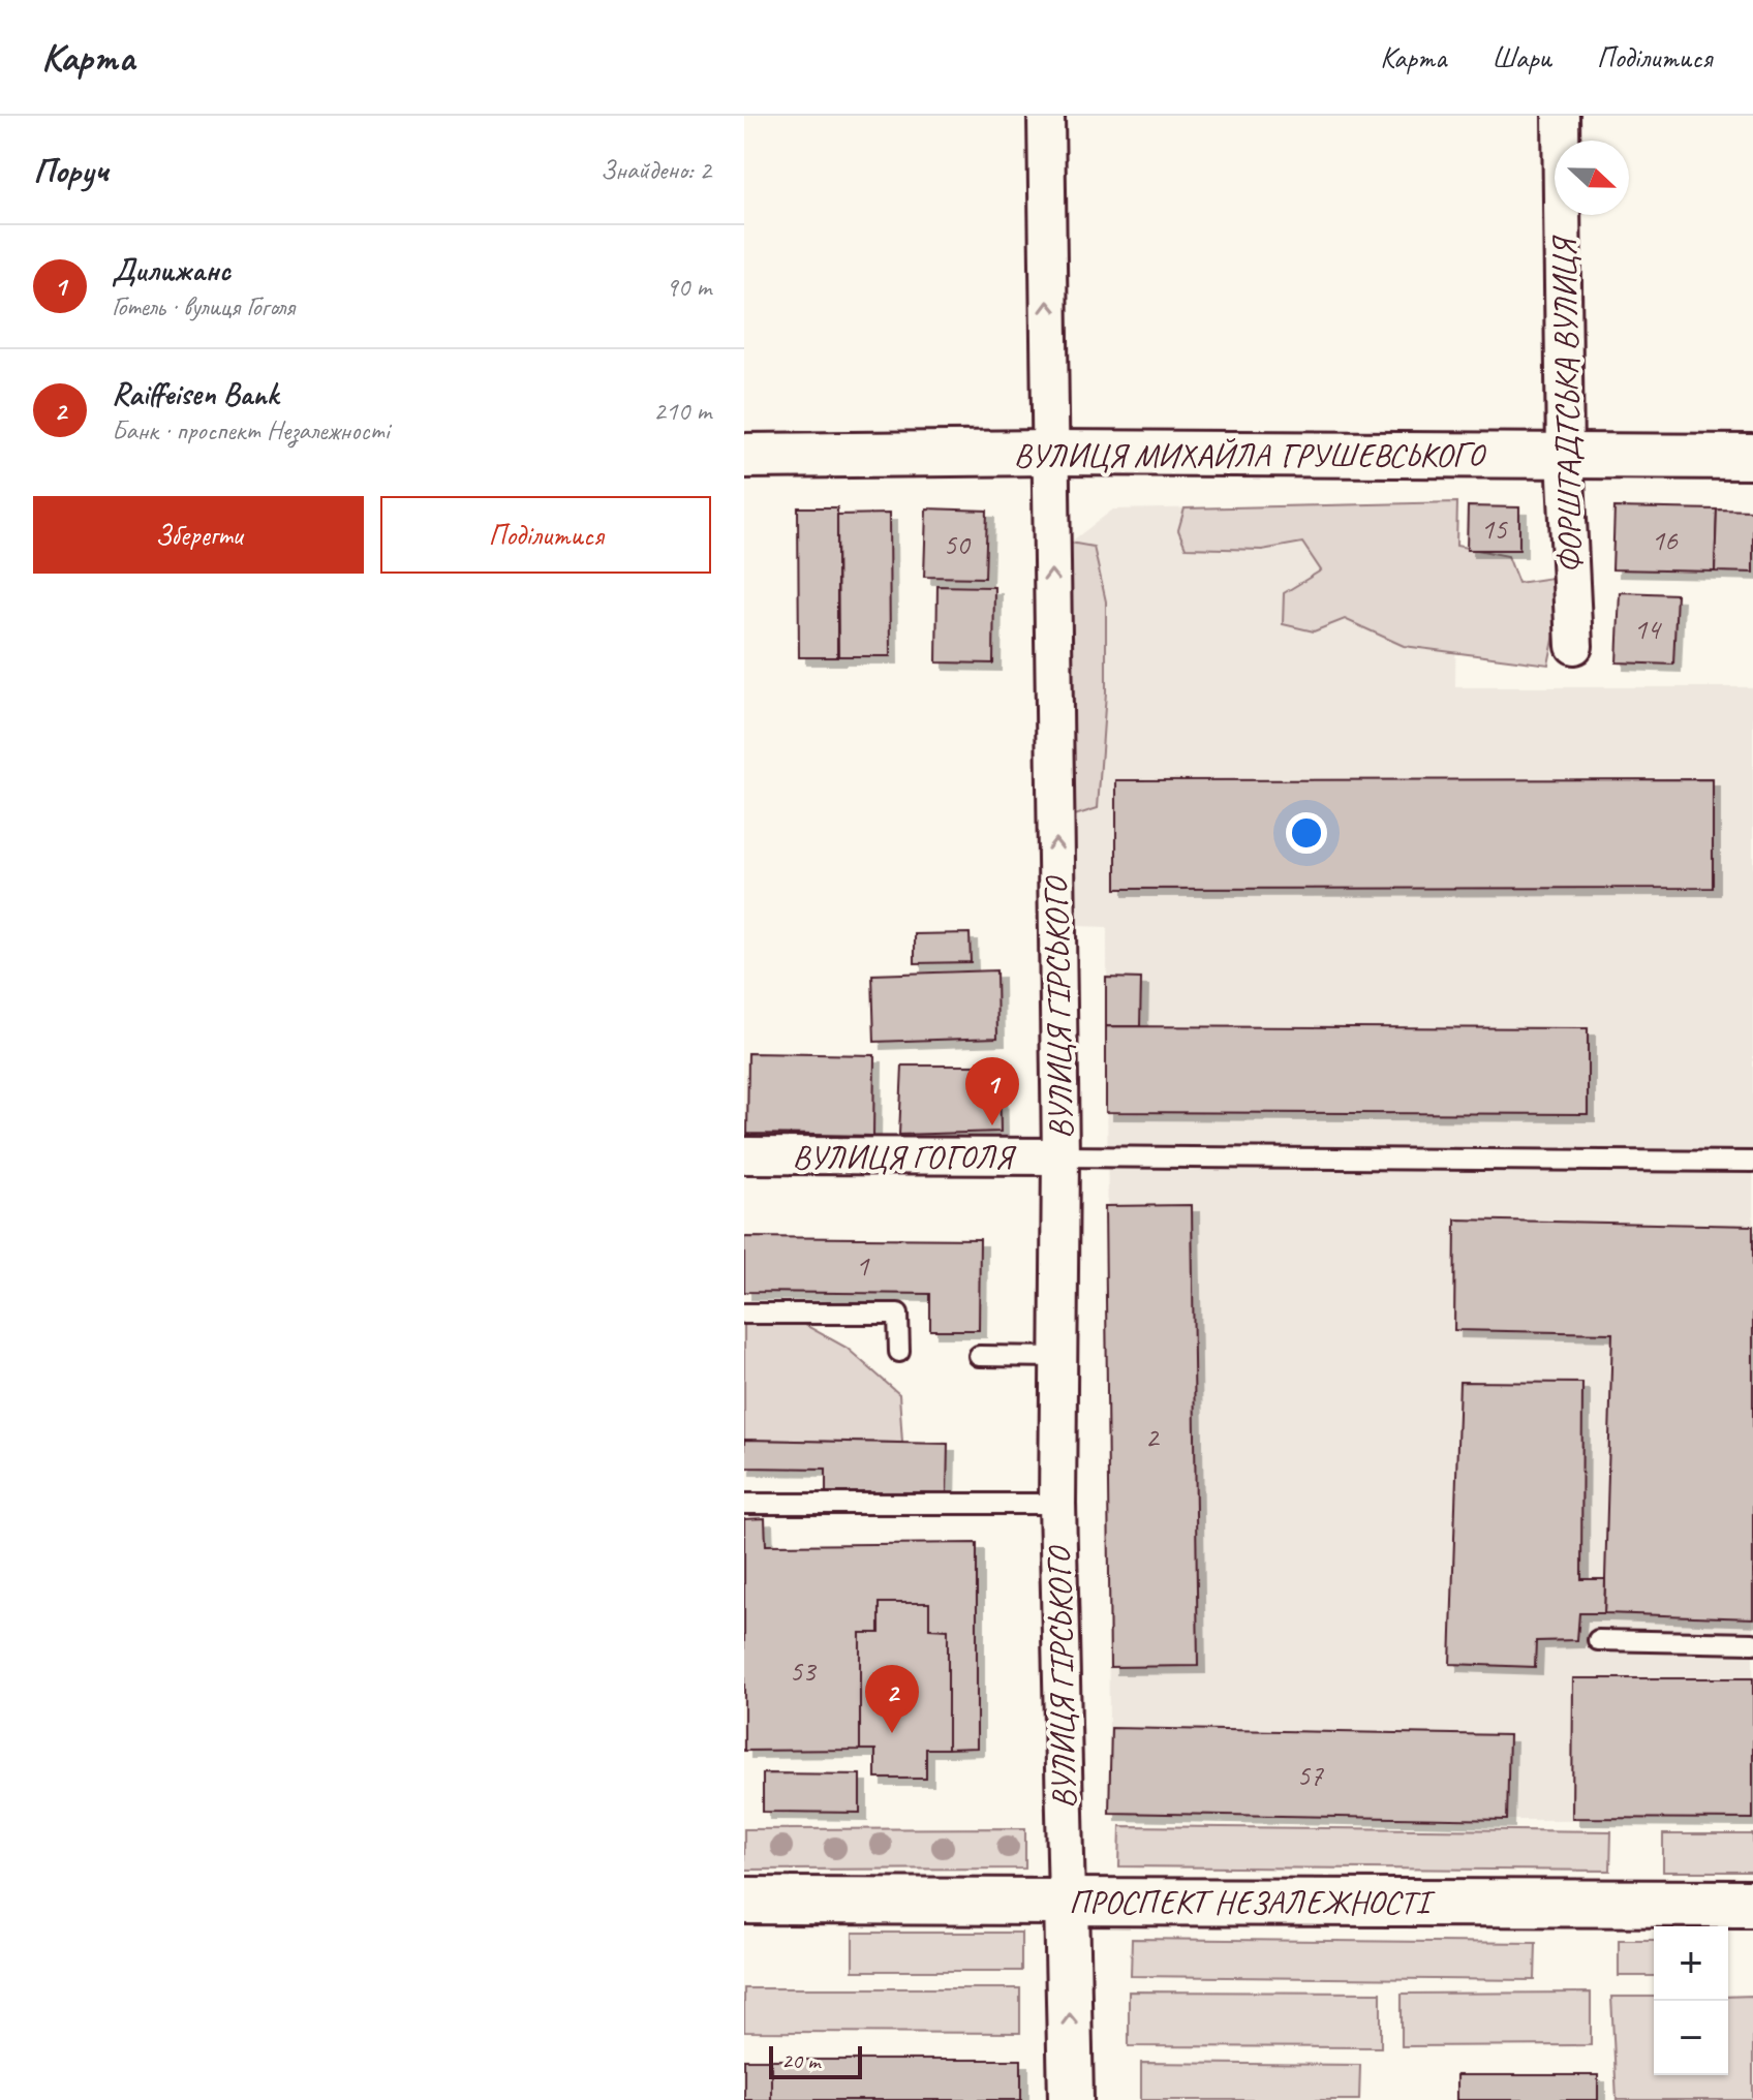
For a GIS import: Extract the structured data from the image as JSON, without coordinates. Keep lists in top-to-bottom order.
{
  "streets": {
    "main road": ["ПРОСПЕКТ НЕЗАЛЕЖНОСТІ"],
    "street": [
      "ФОРШТАДТСЬКА ВУЛИЦЯ",
      "ВУЛИЦЯ МИХАЙЛА ГРУШЕВСЬКОГО",
      "ВУЛИЦЯ ГІРСЬКОГО",
      "ВУЛИЦЯ ГОГОЛЯ"
    ]
  },
  "crossings": [
    ["ФОРШТАДТСЬКА ВУЛИЦЯ", "ВУЛИЦЯ МИХАЙЛА ГРУШЕВСЬКОГО"],
    ["ВУЛИЦЯ МИХАЙЛА ГРУШЕВСЬКОГО", "ВУЛИЦЯ ГІРСЬКОГО"],
    ["ВУЛИЦЯ ГІРСЬКОГО", "ВУЛИЦЯ ГОГОЛЯ"],
    ["ВУЛИЦЯ ГІРСЬКОГО", "ПРОСПЕКТ НЕЗАЛЕЖНОСТІ"]
  ],
  "one_way": ["ВУЛИЦЯ ГІРСЬКОГО"],
  "house_numbers": [
    "15",
    "16",
    "50",
    "14",
    "1",
    "2",
    "53",
    "57"
  ],
  "scale_bar": "20 m",
  "north": "right",
  "page": {
    "header": "Карта",
    "nav": ["Карта", "Шари", "Поділитися"],
    "heading": ["Поруч", "Знайдено: 2"],
    "list": [
      {
        "mark": "1",
        "name": "Дилижанс",
        "note": "Готель · вулиця Гоголя",
        "value": "90 m"
      },
      {
        "mark": "2",
        "name": "Raiffeisen Bank",
        "note": "Банк · проспект Незалежності",
        "value": "210 m"
      }
    ],
    "buttons": ["Зберегти", "Поділитися"],
    "pins": ["1", "2"],
    "map_buttons": ["+", "−"],
    "scale": "20 m"
  }
}
